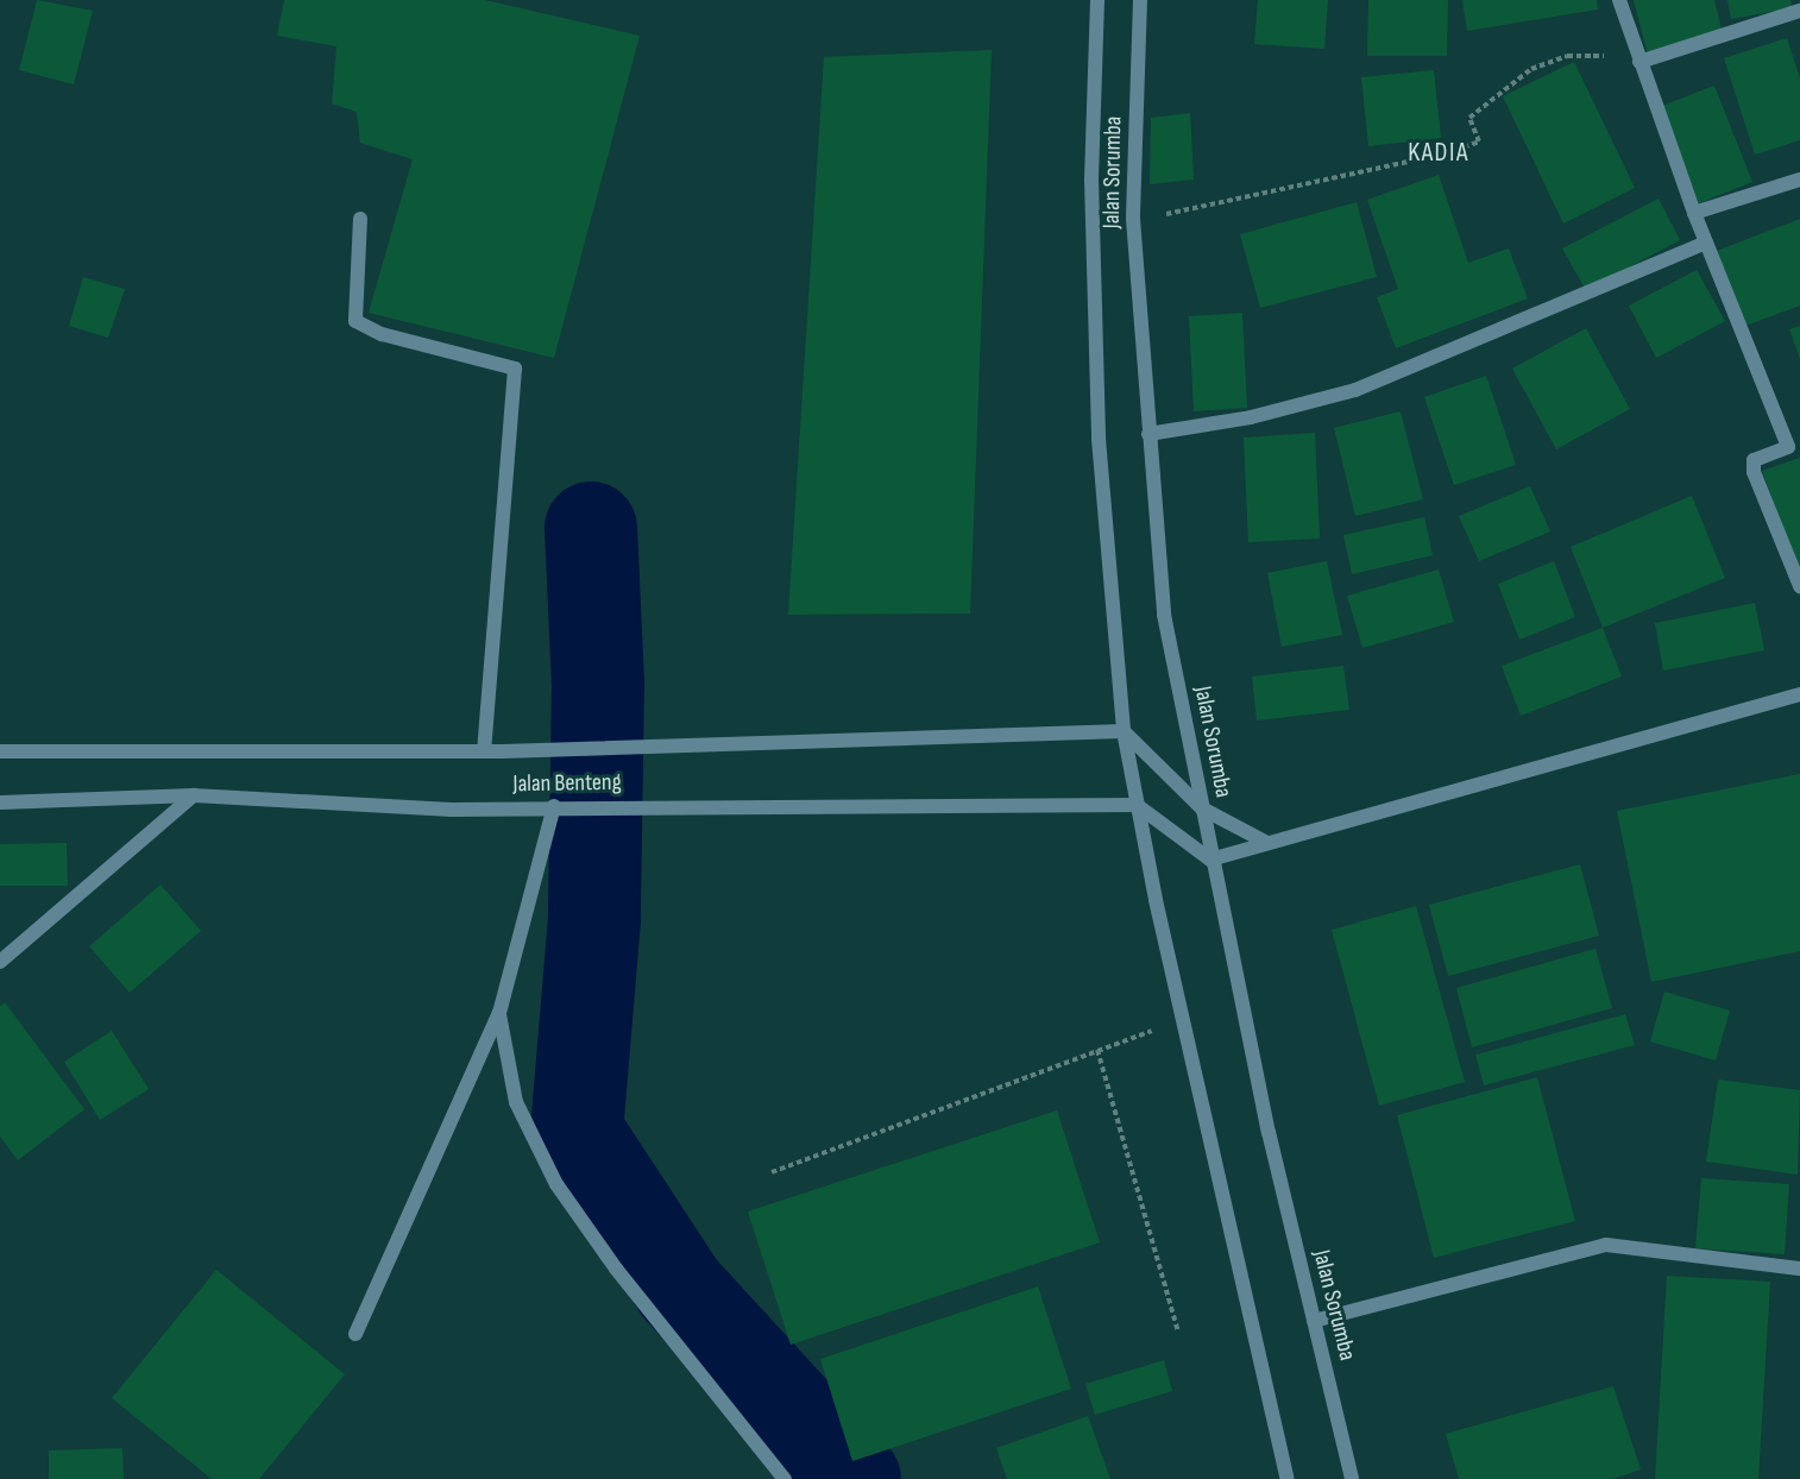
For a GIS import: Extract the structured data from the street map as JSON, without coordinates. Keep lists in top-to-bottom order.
{
  "streets": {
    "street": ["Jalan Sorumba", "Jalan Benteng"]
  },
  "crossings": [
    ["Jalan Sorumba", "Jalan Benteng"]
  ],
  "districts": ["KADIA"]
}
